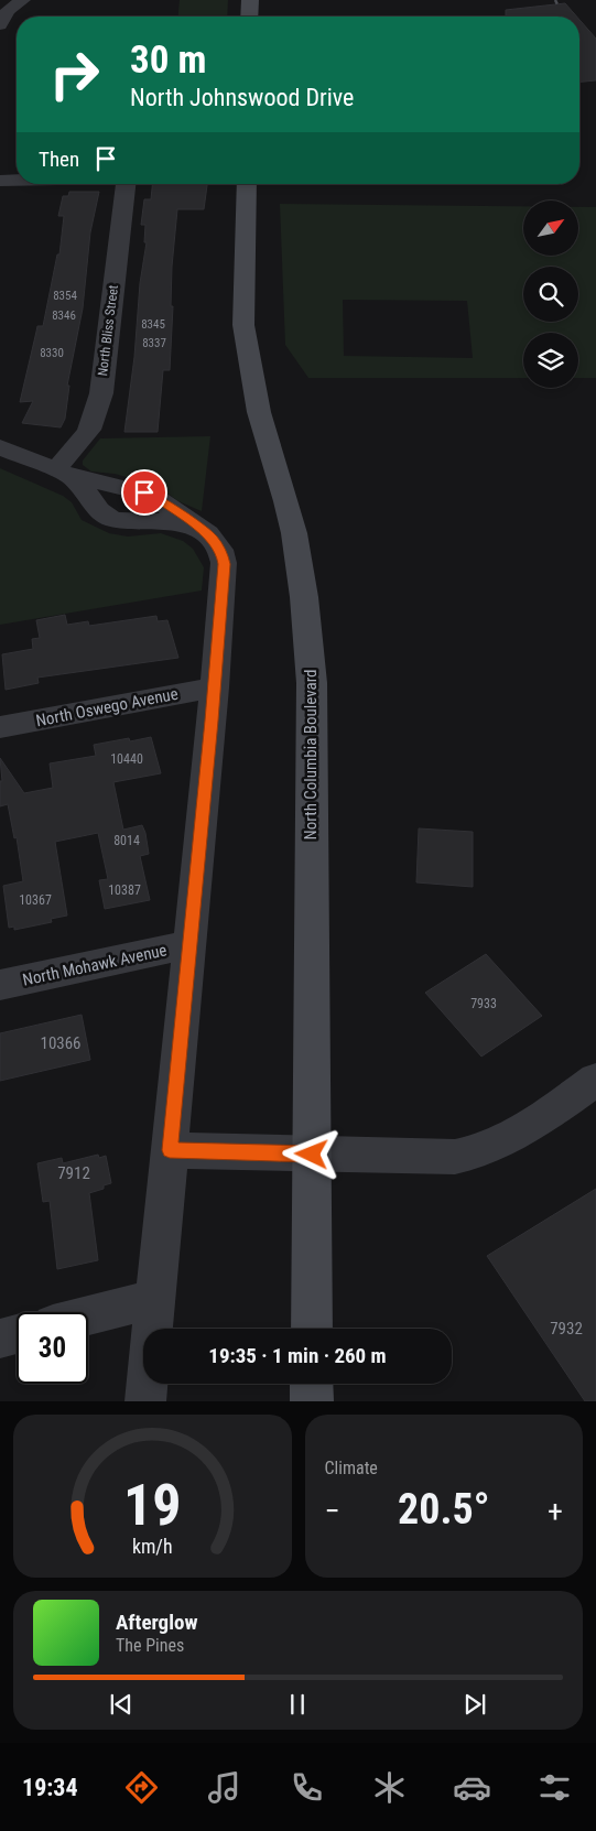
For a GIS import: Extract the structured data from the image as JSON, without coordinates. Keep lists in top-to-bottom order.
{
  "streets": {
    "main road": ["North Columbia Boulevard"],
    "street": ["North Bliss Street", "North Oswego Avenue", "North Mohawk Avenue"]
  },
  "house_numbers": [
    "8354",
    "8346",
    "8345",
    "8337",
    "8330",
    "10440",
    "8014",
    "10387",
    "10367",
    "7933",
    "10366",
    "7912",
    "7932"
  ],
  "north": "top right",
  "page": {
    "turn": ["30 m", "North Johnswood Drive"],
    "then": "Then",
    "limit": "30",
    "trip": "19:35 · 1 min · 260 m",
    "tile": "Climate",
    "heat": ["−", "20.5°", "+"],
    "song": ["Afterglow", "The Pines"],
    "tabs": "19:34",
    "gauge": ["19", "km/h"]
  }
}
